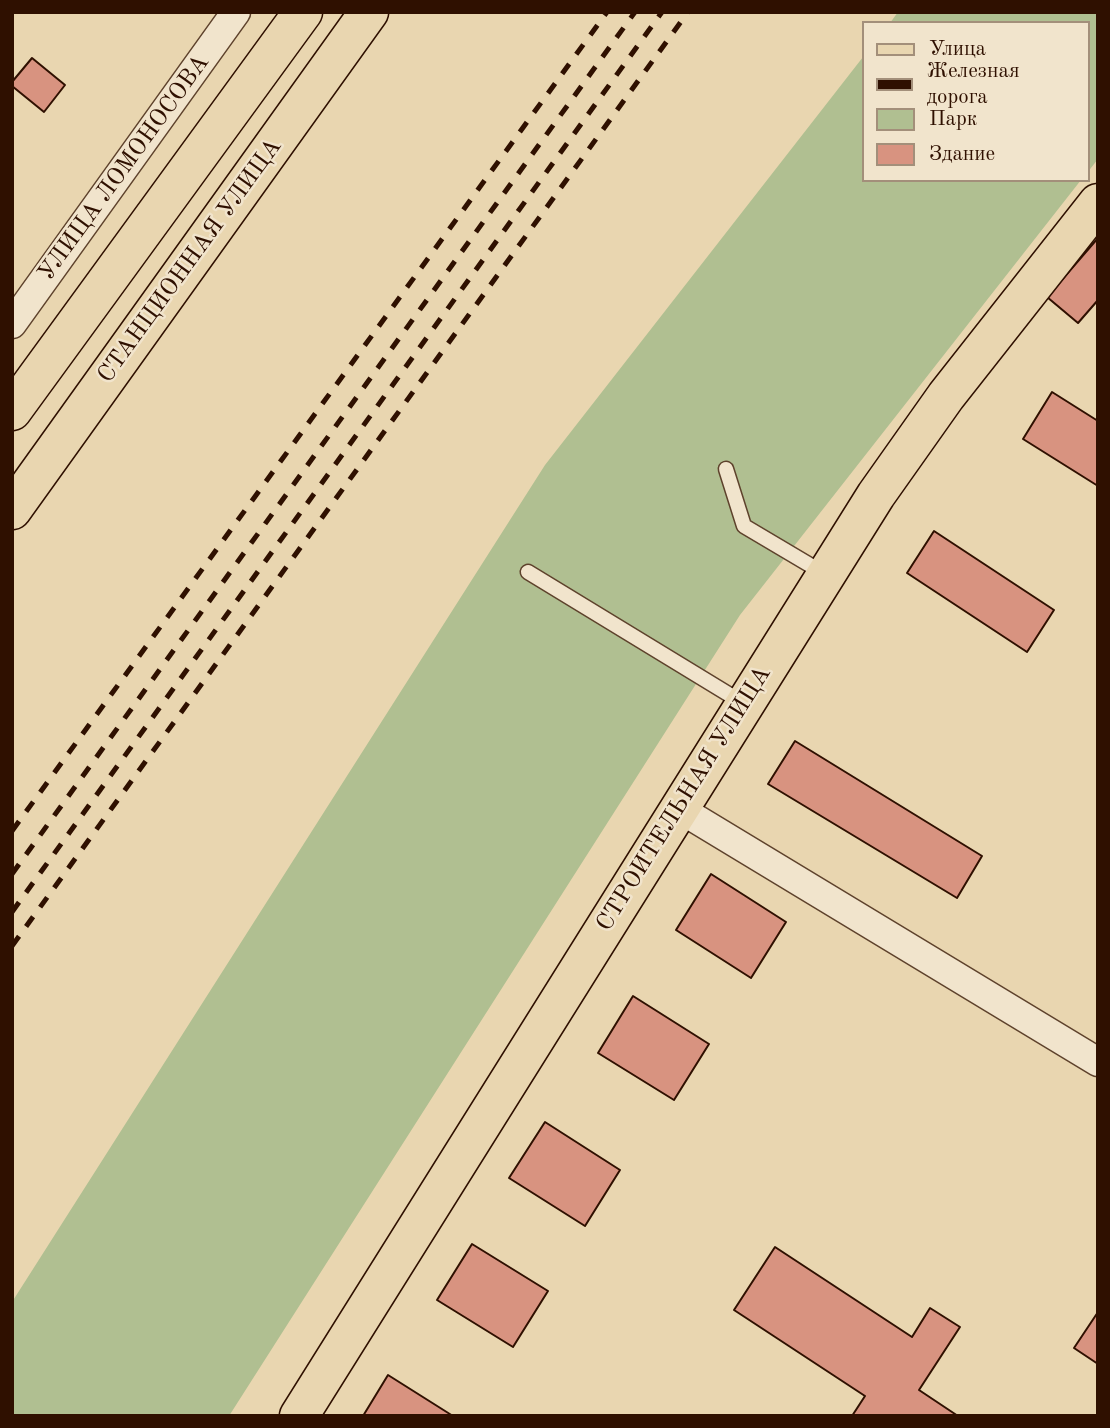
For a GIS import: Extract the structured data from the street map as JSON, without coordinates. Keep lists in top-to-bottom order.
{
  "streets": {
    "main road": ["СТАНЦИОННАЯ УЛИЦА", "СТРОИТЕЛЬНАЯ УЛИЦА"],
    "street": ["УЛИЦА ЛОМОНОСОВА"]
  },
  "legend": [
    "Улица",
    "Железная дорога",
    "Парк",
    "Здание"
  ]
}
